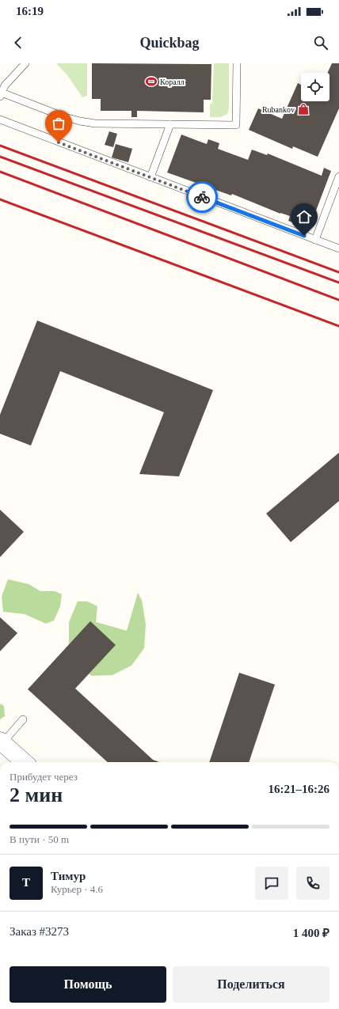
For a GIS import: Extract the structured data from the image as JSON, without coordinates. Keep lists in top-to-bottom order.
{
  "places": {
    "sports": ["Коралл"],
    "shop": ["Rubankov"]
  },
  "page": {
    "status": "16:19",
    "header": "Quickbag",
    "heading": ["2 мин", "Прибудет через", "16:21–16:26"],
    "panel": [
      "Тимур",
      "Курьер · 4.6",
      "Заказ #3273",
      "1 400 ₽"
    ],
    "bar": "В пути · 50 m",
    "round": "Т",
    "buttons": ["Помощь", "Поделиться"]
  }
}
